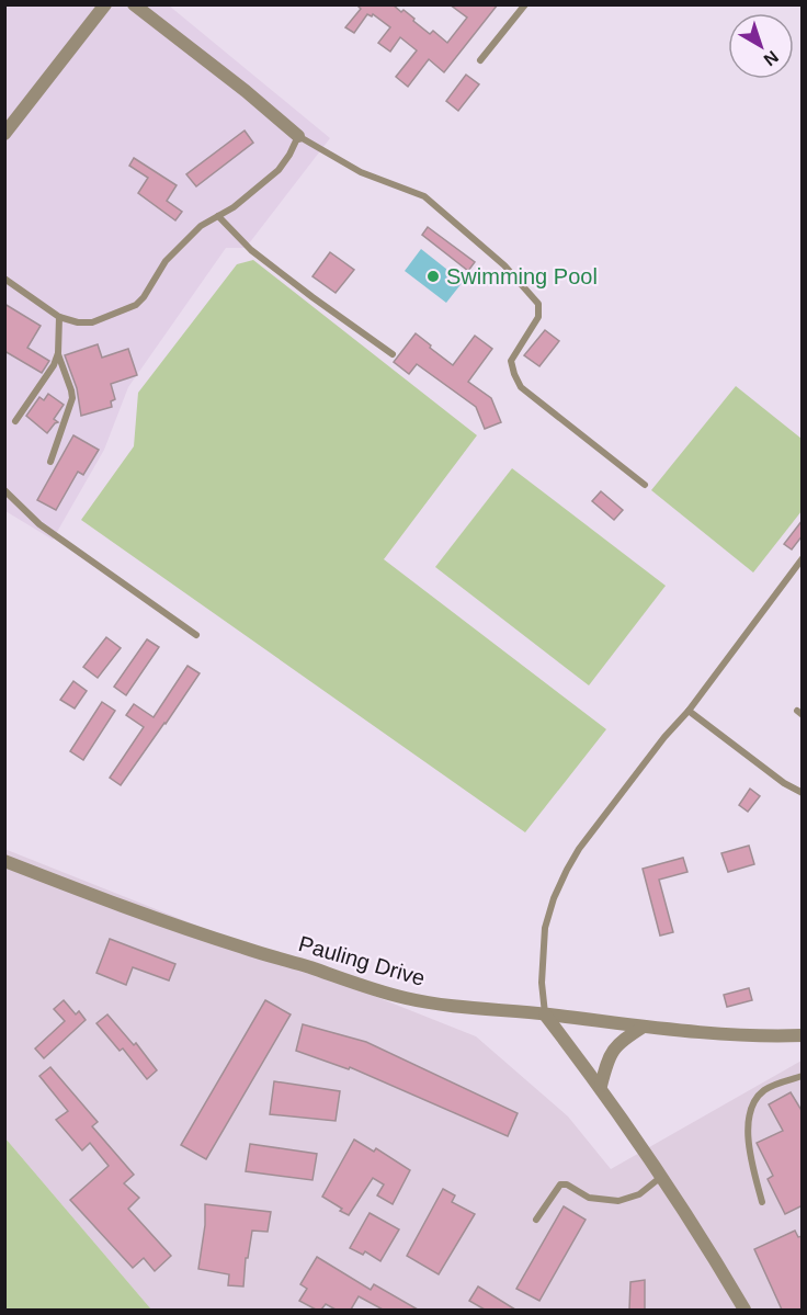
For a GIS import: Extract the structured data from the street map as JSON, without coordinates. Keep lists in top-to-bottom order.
{
  "streets": {
    "street": ["Pauling Drive"]
  },
  "places": ["Swimming Pool"],
  "north": "bottom right"
}
